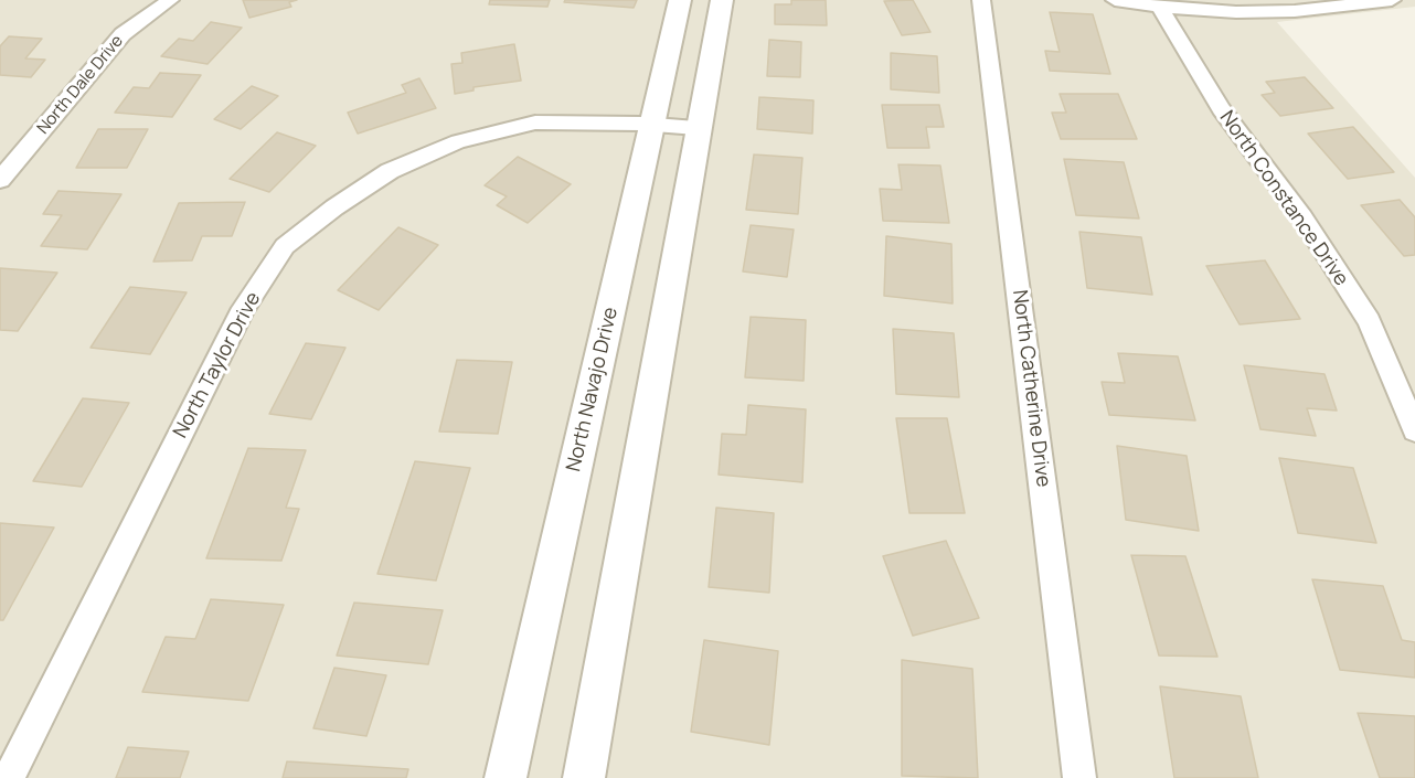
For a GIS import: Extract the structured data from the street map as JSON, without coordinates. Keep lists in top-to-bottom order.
{
  "streets": {
    "street": [
      "North Dale Drive",
      "North Constance Drive",
      "North Taylor Drive",
      "North Catherine Drive",
      "North Navajo Drive"
    ]
  },
  "crossings": [
    ["North Taylor Drive", "North Navajo Drive"]
  ]
}
